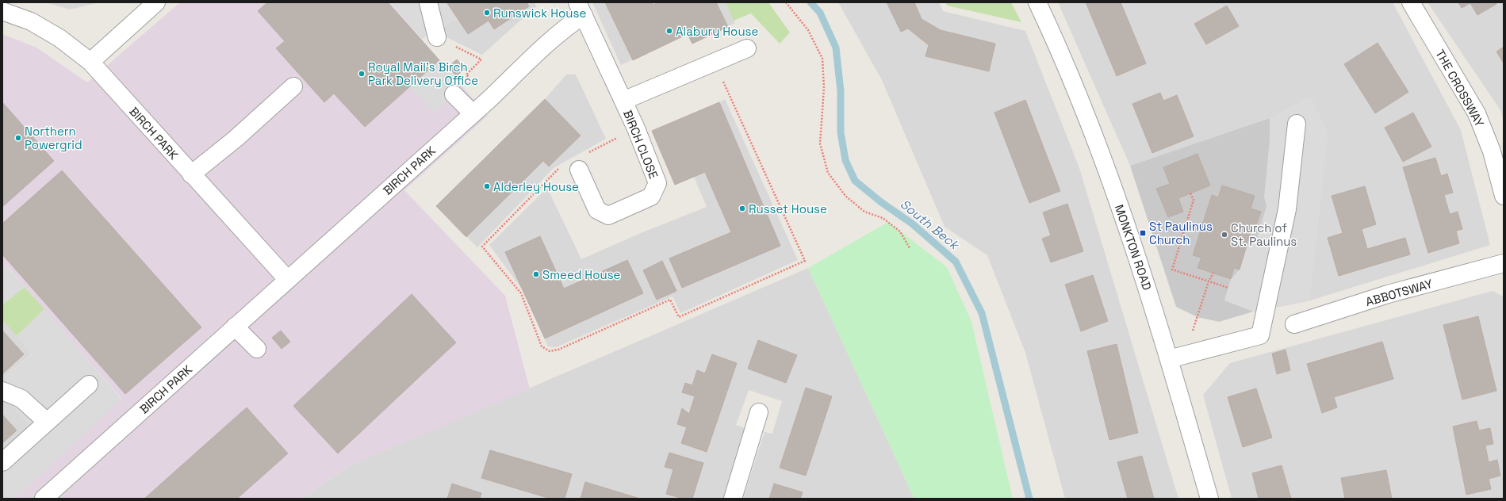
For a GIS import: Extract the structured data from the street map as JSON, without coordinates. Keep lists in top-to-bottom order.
{
  "streets": {
    "street": [
      "THE CROSSWAY",
      "BIRCH PARK",
      "BIRCH CLOSE",
      "MONKTON ROAD",
      "ABBOTSWAY"
    ]
  },
  "crossings": [
    ["BIRCH PARK", "BIRCH CLOSE"]
  ],
  "water": ["South Beck"],
  "places": {
    "other": [
      "Runswick House",
      "Alabury House",
      "Royal Mail's Birch Park Delivery Office",
      "Northern Powergrid",
      "Alderley House",
      "Russet House",
      "Church of St. Paulinus",
      "Smeed House"
    ],
    "transit": ["St Paulinus Church"]
  }
}
